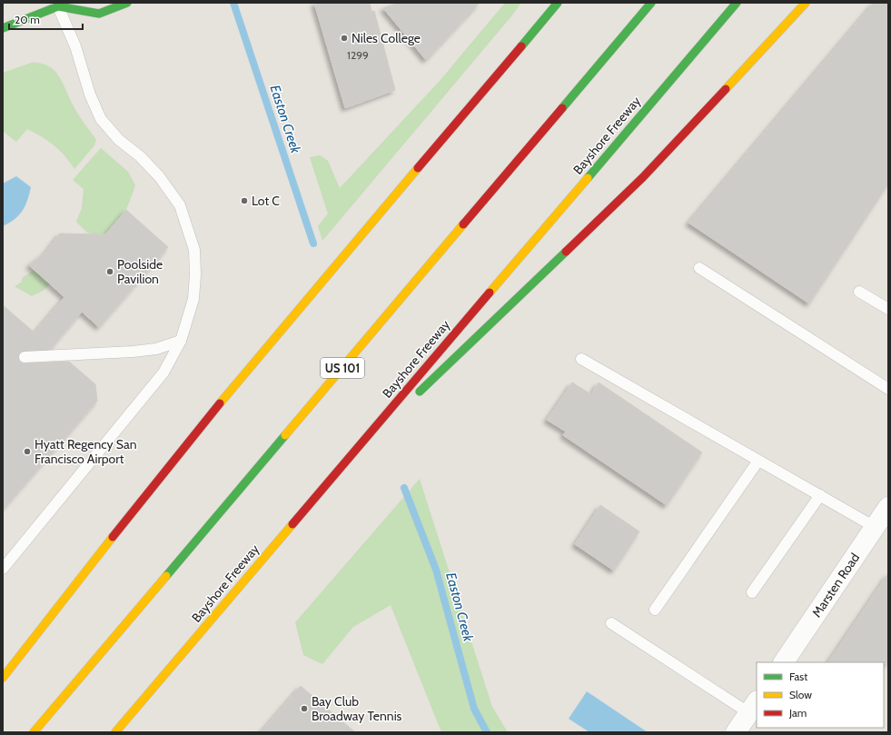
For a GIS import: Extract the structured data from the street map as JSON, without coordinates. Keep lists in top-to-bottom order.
{
  "streets": {
    "main road": ["Bayshore Freeway", "US 101"],
    "street": ["Marsten Road"]
  },
  "water": ["Easton Creek"],
  "places": [
    "Niles College",
    "Lot C",
    "Poolside Pavilion",
    "Hyatt Regency San Francisco Airport",
    "Bay Club Broadway Tennis"
  ],
  "house_numbers": ["1299"],
  "legend": ["Fast", "Slow", "Jam"],
  "scale_bar": "20 m"
}
